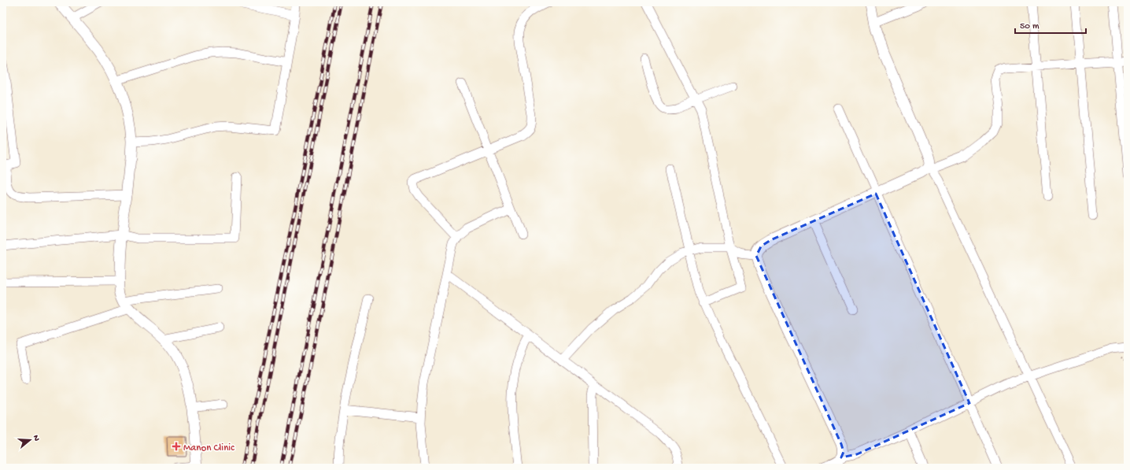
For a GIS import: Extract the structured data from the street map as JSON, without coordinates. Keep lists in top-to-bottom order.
{
  "places": {
    "health": ["Manon Clinic"]
  },
  "scale_bar": "50 m",
  "north": "right"
}
